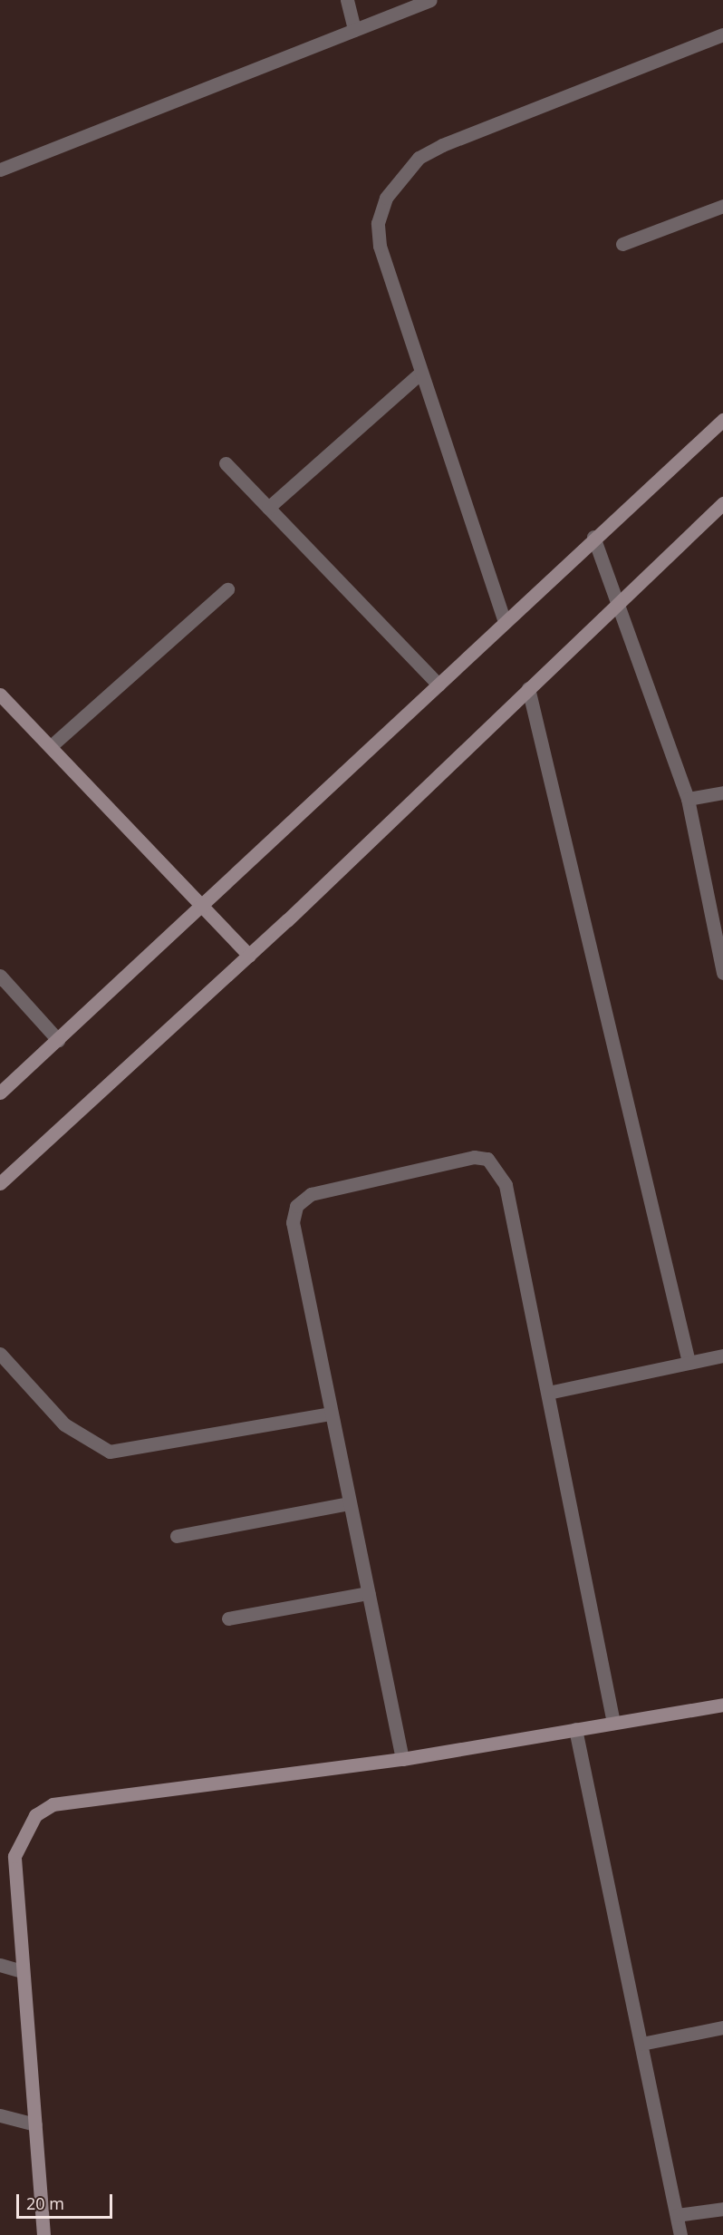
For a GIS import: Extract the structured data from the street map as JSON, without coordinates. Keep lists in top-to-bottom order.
{
  "scale_bar": "20 m"
}
